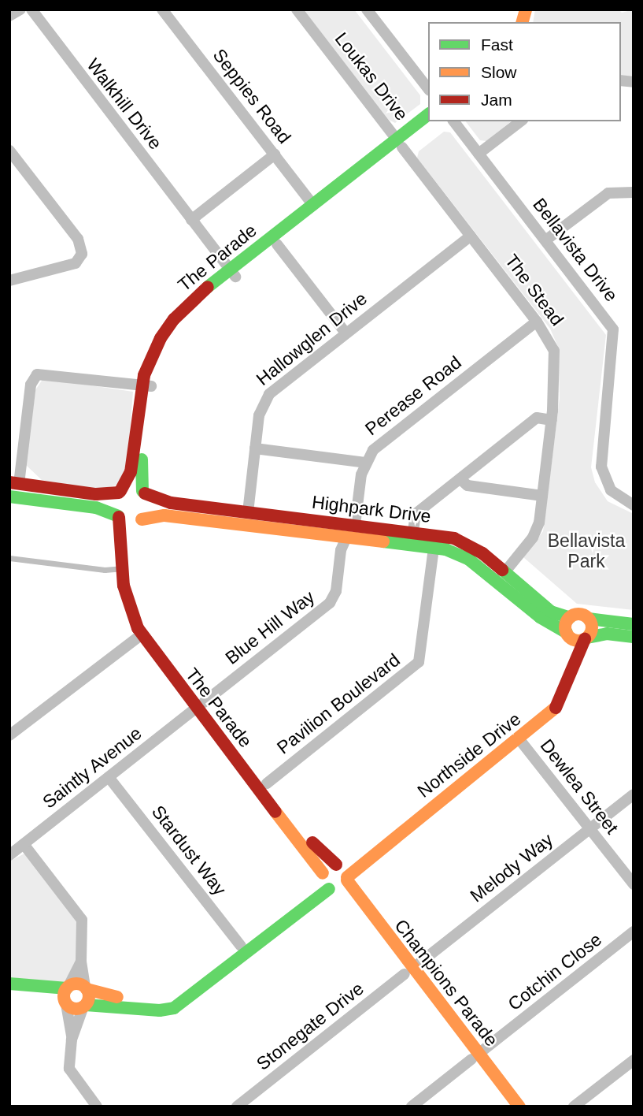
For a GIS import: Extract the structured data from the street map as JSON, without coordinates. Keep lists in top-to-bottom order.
{
  "streets": {
    "street": [
      "Loukas Drive",
      "Seppies Road",
      "Walkhill Drive",
      "Bellavista Drive",
      "The Parade",
      "The Stead",
      "Hallowglen Drive",
      "Perease Road",
      "Highpark Drive",
      "Blue Hill Way",
      "Pavilion Boulevard",
      "Northside Drive",
      "Saintly Avenue",
      "Dewlea Street",
      "Stardust Way",
      "Melody Way",
      "Cotchin Close",
      "Champions Parade",
      "Stonegate Drive"
    ]
  },
  "crossings": [
    ["Loukas Drive", "The Parade"],
    ["Loukas Drive", "The Stead"],
    ["Seppies Road", "The Parade"],
    ["Walkhill Drive", "The Parade"],
    ["The Parade", "The Stead"],
    ["The Parade", "Highpark Drive"],
    ["The Parade", "Blue Hill Way"],
    ["The Parade", "Pavilion Boulevard"],
    ["The Parade", "Northside Drive"],
    ["The Parade", "Saintly Avenue"],
    ["The Parade", "Champions Parade"],
    ["The Stead", "Hallowglen Drive"],
    ["The Stead", "Perease Road"],
    ["The Stead", "Highpark Drive"],
    ["Hallowglen Drive", "Highpark Drive"],
    ["Perease Road", "Highpark Drive"],
    ["Highpark Drive", "Blue Hill Way"],
    ["Highpark Drive", "Pavilion Boulevard"],
    ["Highpark Drive", "Northside Drive"],
    ["Blue Hill Way", "Saintly Avenue"],
    ["Northside Drive", "Dewlea Street"],
    ["Northside Drive", "Champions Parade"],
    ["Saintly Avenue", "Stardust Way"],
    ["Dewlea Street", "Melody Way"],
    ["Melody Way", "Champions Parade"],
    ["Melody Way", "Stonegate Drive"],
    ["Cotchin Close", "Champions Parade"],
    ["Champions Parade", "Stonegate Drive"]
  ],
  "parks": ["Bellavista Park"],
  "legend": ["Fast", "Slow", "Jam"]
}
